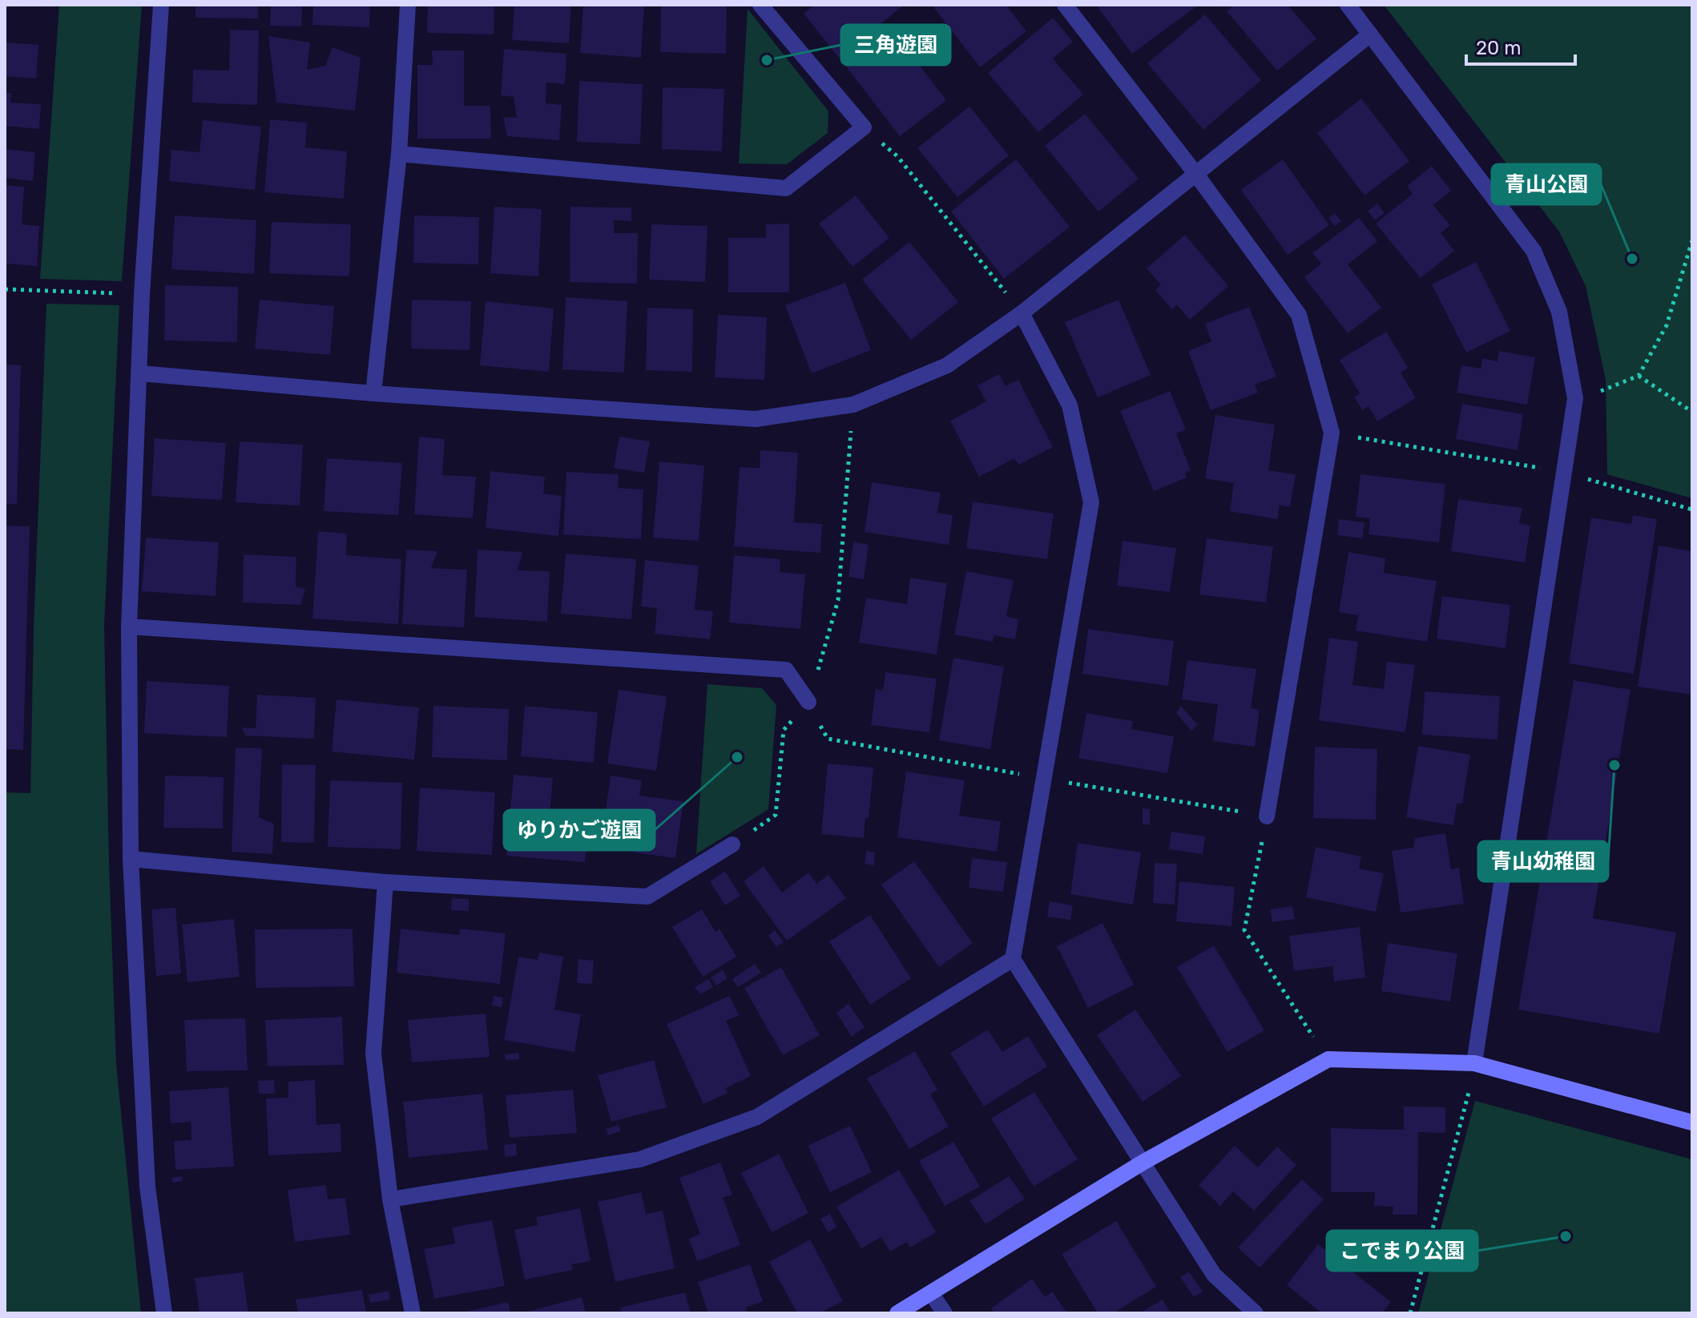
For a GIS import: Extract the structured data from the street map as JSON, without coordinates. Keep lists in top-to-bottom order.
{
  "places": [
    "三角遊園",
    "青山公園",
    "ゆりかご遊園",
    "青山幼稚園",
    "こでまり公園"
  ],
  "scale_bar": "20 m"
}
